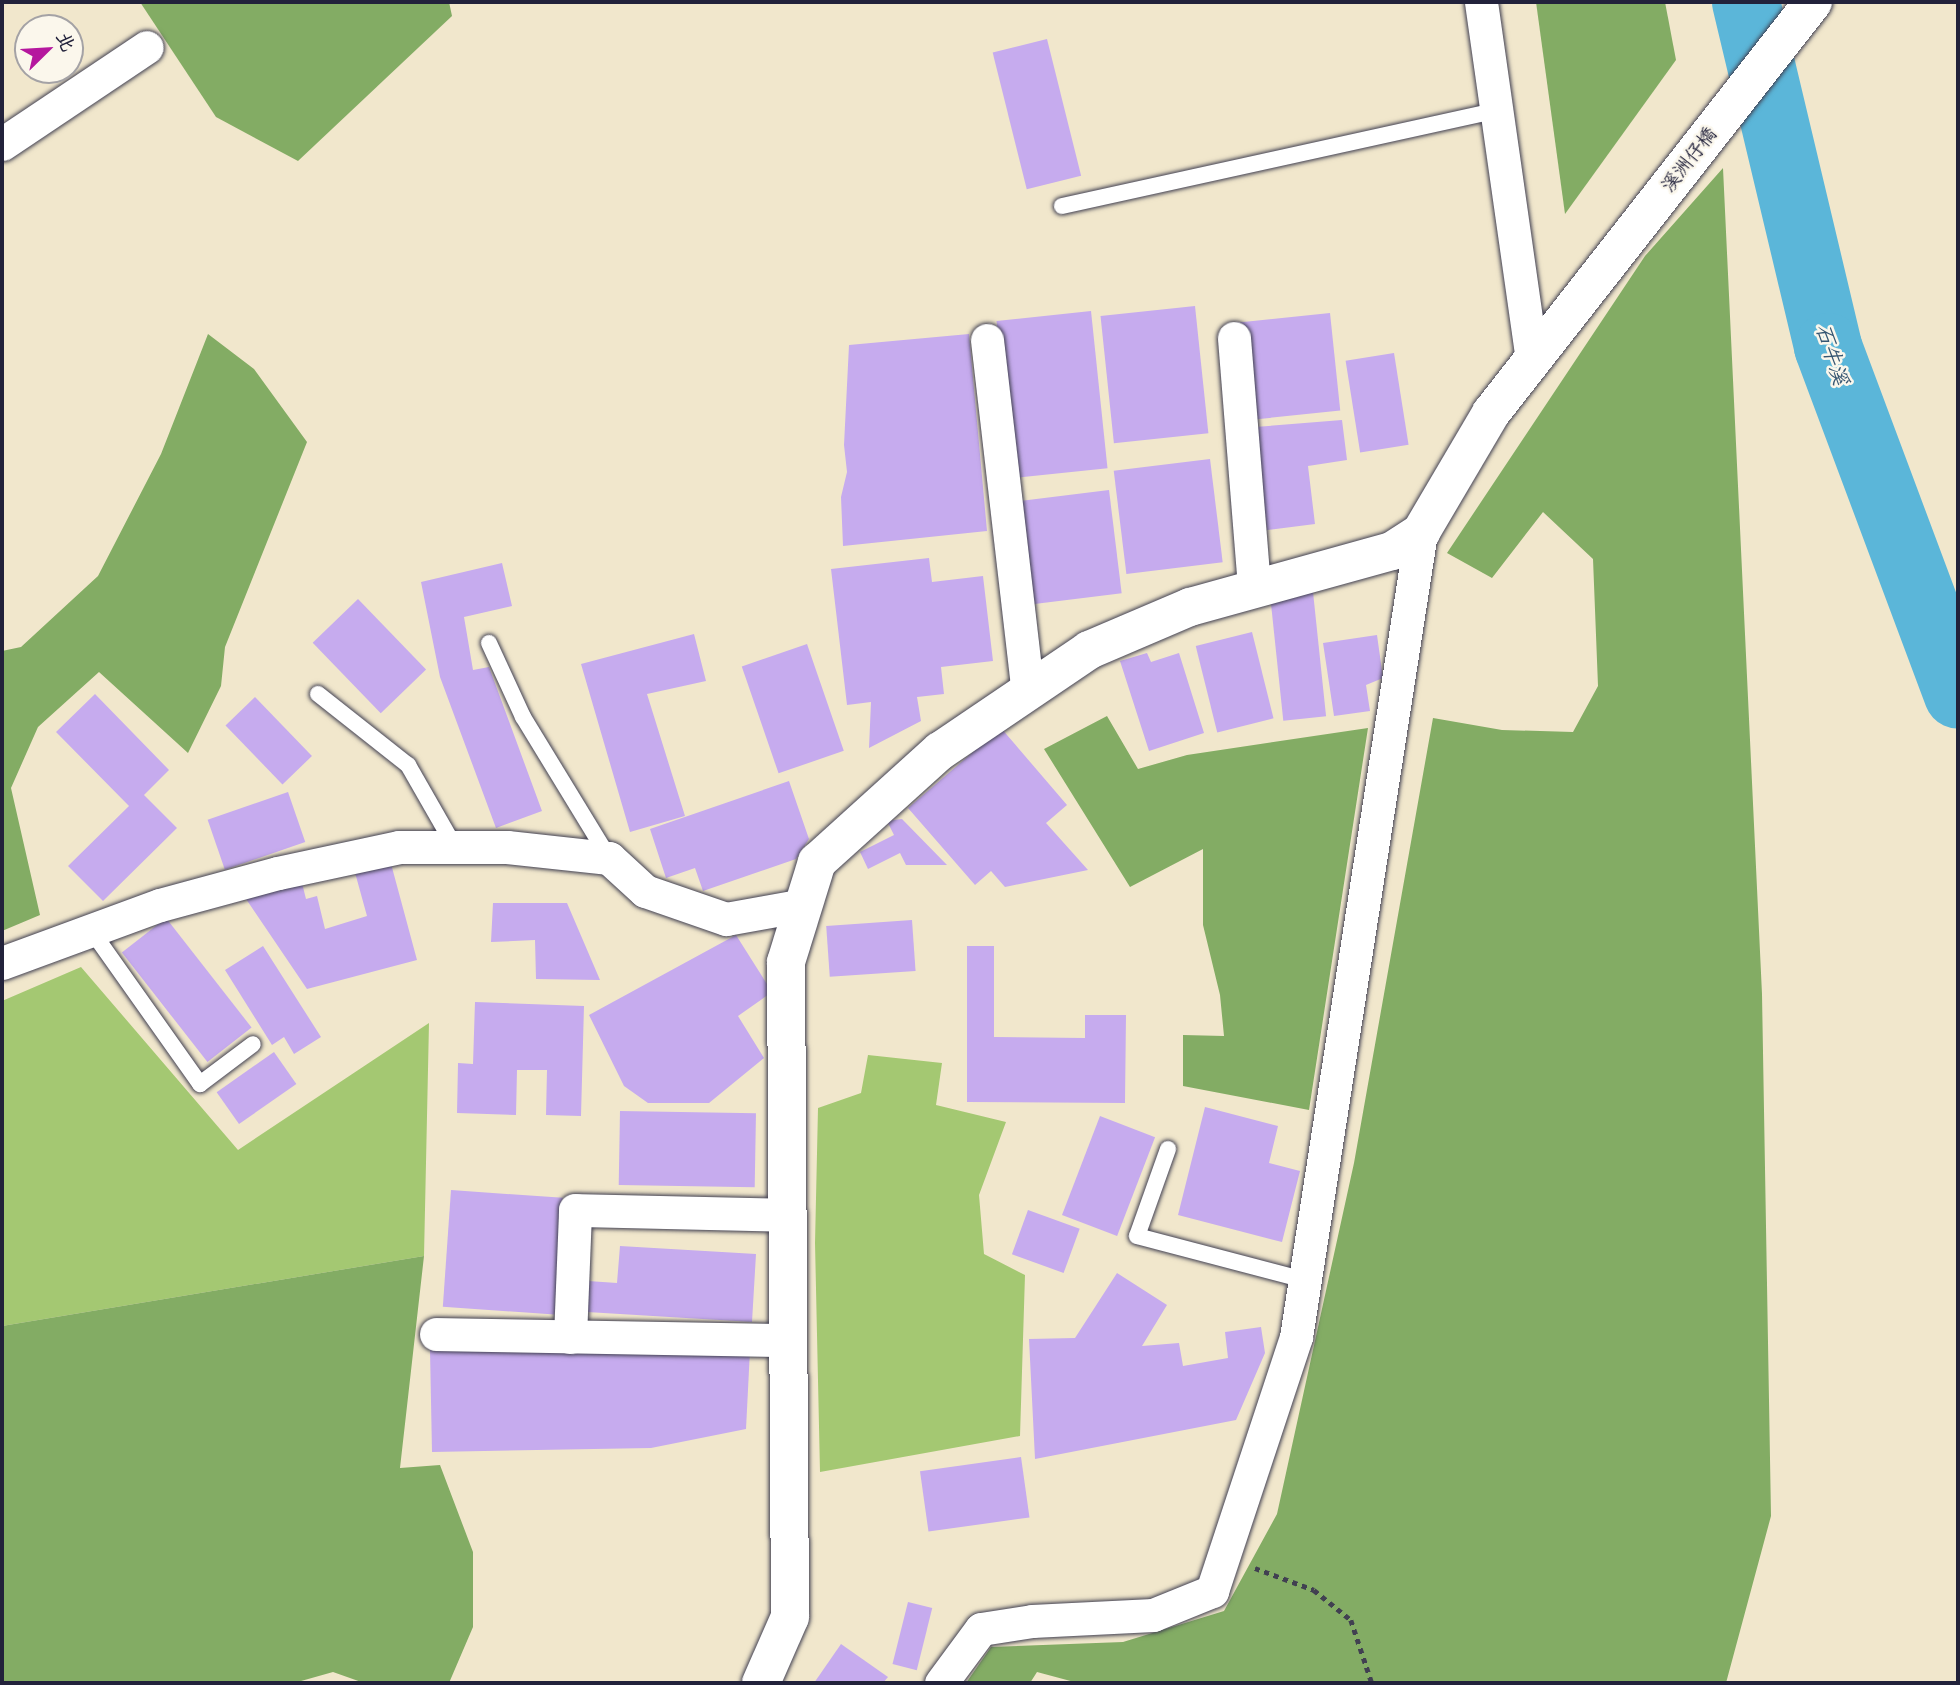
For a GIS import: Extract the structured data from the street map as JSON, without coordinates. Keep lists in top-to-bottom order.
{
  "streets": {
    "street": ["溪洲仔橋"]
  },
  "water": ["石牛溪"],
  "north": "top right"
}
